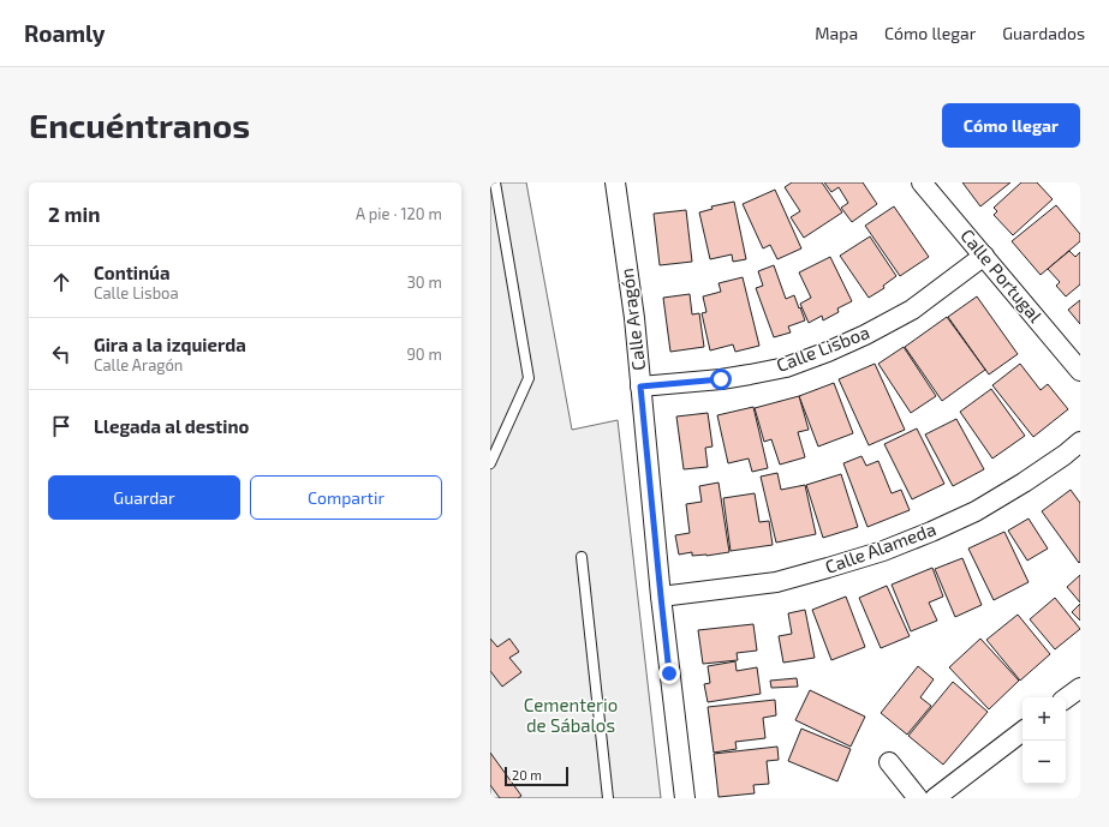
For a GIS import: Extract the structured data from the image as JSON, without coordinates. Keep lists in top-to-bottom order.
{
  "streets": {
    "street": [
      "Calle Portugal",
      "Calle Aragón",
      "Calle Lisboa",
      "Calle Alameda"
    ]
  },
  "crossings": [
    ["Calle Portugal", "Calle Lisboa"],
    ["Calle Aragón", "Calle Lisboa"],
    ["Calle Aragón", "Calle Alameda"]
  ],
  "parks": ["Cementerio de Sábalos"],
  "scale_bar": "20 m",
  "page": {
    "header": "Roamly",
    "nav": ["Mapa", "Cómo llegar", "Guardados"],
    "buttons": [
      "Cómo llegar",
      ["Guardar", "Compartir"]
    ],
    "title": "Encuéntranos",
    "heading": ["2 min", "A pie · 120 m"],
    "list": [
      ["Continúa", "Calle Lisboa", "30 m"],
      ["Gira a la izquierda", "Calle Aragón", "90 m"],
      "Llegada al destino"
    ],
    "map_buttons": ["+", "−"],
    "scale": "20 m"
  }
}
